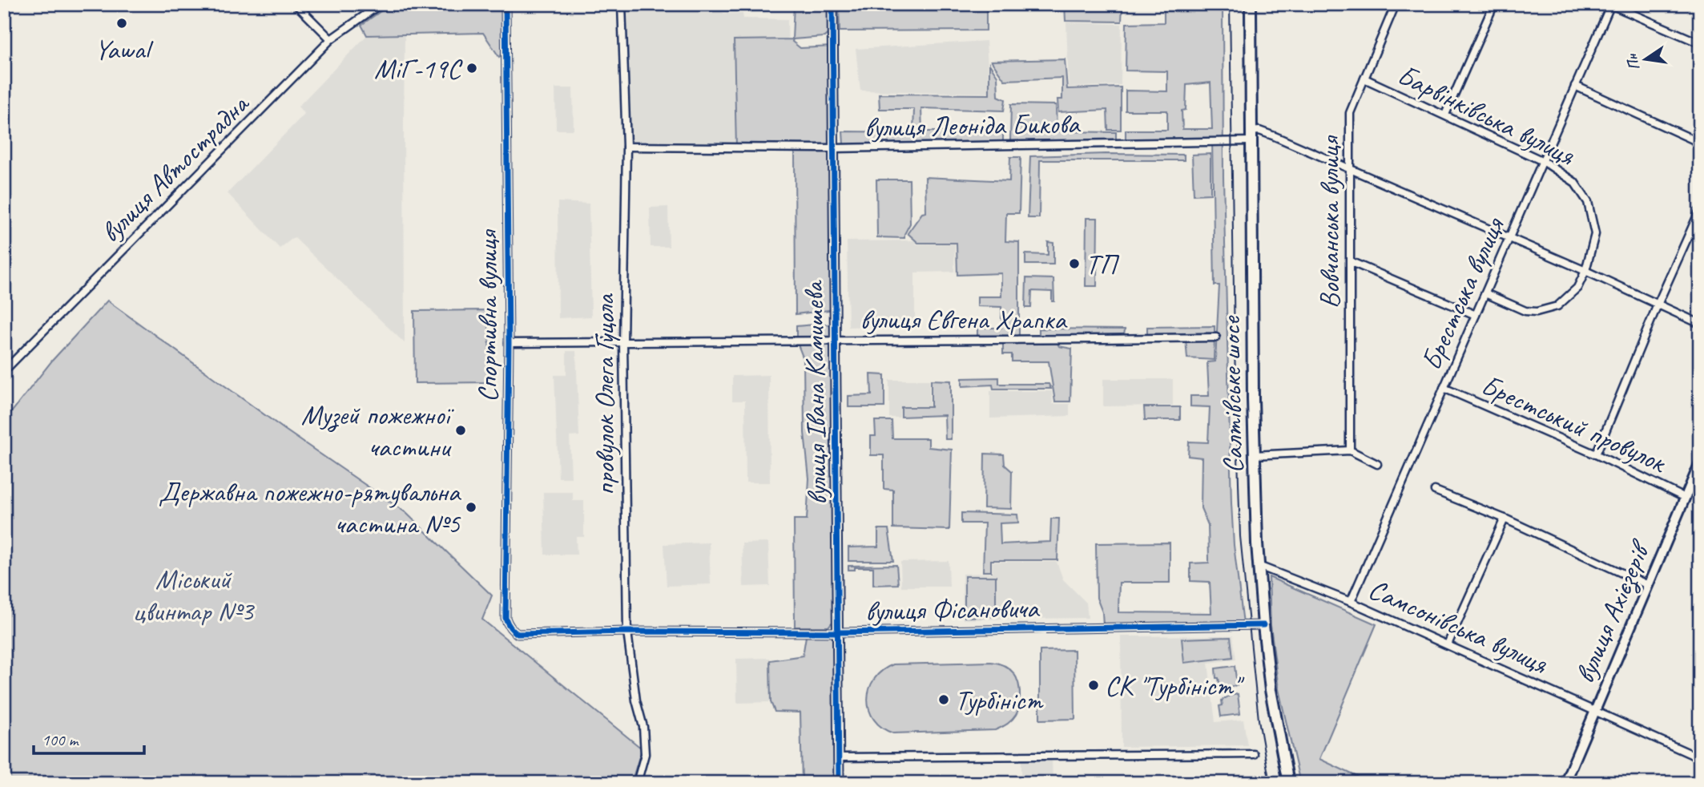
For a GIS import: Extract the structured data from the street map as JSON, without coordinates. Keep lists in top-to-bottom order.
{
  "streets": {
    "main road": ["Салтівське шосе", "вулиця Ахієзерів"],
    "street": [
      "Барвінківська вулиця",
      "вулиця Леоніда Бикова",
      "вулиця Автострадна",
      "Вовчанська вулиця",
      "Брестська вулиця",
      "Спортивна вулиця",
      "вулиця Євгена Храпка",
      "вулиця Івана Камишева",
      "провулок Олега Гуцола",
      "Брестський провулок",
      "вулиця Фісановича",
      "Самсонівська вулиця"
    ]
  },
  "crossings": [
    ["Барвінківська вулиця", "вулиця Леоніда Бикова"],
    ["Барвінківська вулиця", "Вовчанська вулиця"],
    ["Барвінківська вулиця", "Брестська вулиця"],
    ["вулиця Леоніда Бикова", "Вовчанська вулиця"],
    ["вулиця Леоніда Бикова", "Брестська вулиця"],
    ["вулиця Леоніда Бикова", "вулиця Івана Камишева"],
    ["вулиця Леоніда Бикова", "провулок Олега Гуцола"],
    ["вулиця Леоніда Бикова", "Салтівське шосе"],
    ["Брестська вулиця", "Брестський провулок"],
    ["Брестська вулиця", "Самсонівська вулиця"],
    ["Спортивна вулиця", "вулиця Євгена Храпка"],
    ["Спортивна вулиця", "вулиця Фісановича"],
    ["вулиця Євгена Храпка", "вулиця Івана Камишева"],
    ["вулиця Євгена Храпка", "провулок Олега Гуцола"],
    ["вулиця Івана Камишева", "вулиця Фісановича"],
    ["провулок Олега Гуцола", "вулиця Фісановича"],
    ["Салтівське шосе", "вулиця Фісановича"],
    ["Салтівське шосе", "Самсонівська вулиця"],
    ["Брестський провулок", "вулиця Ахієзерів"],
    ["вулиця Ахієзерів", "Самсонівська вулиця"]
  ],
  "parks": ["Міський цвинтар №3"],
  "places": [
    "Yawal",
    "МіГ-19С",
    "ТП",
    "Музей пожежної частини",
    "Державна пожежно-рятувальна частина №5",
    "СК \"Турбініст\"",
    "Турбініст"
  ],
  "scale_bar": "100 m",
  "north": "left"
}
